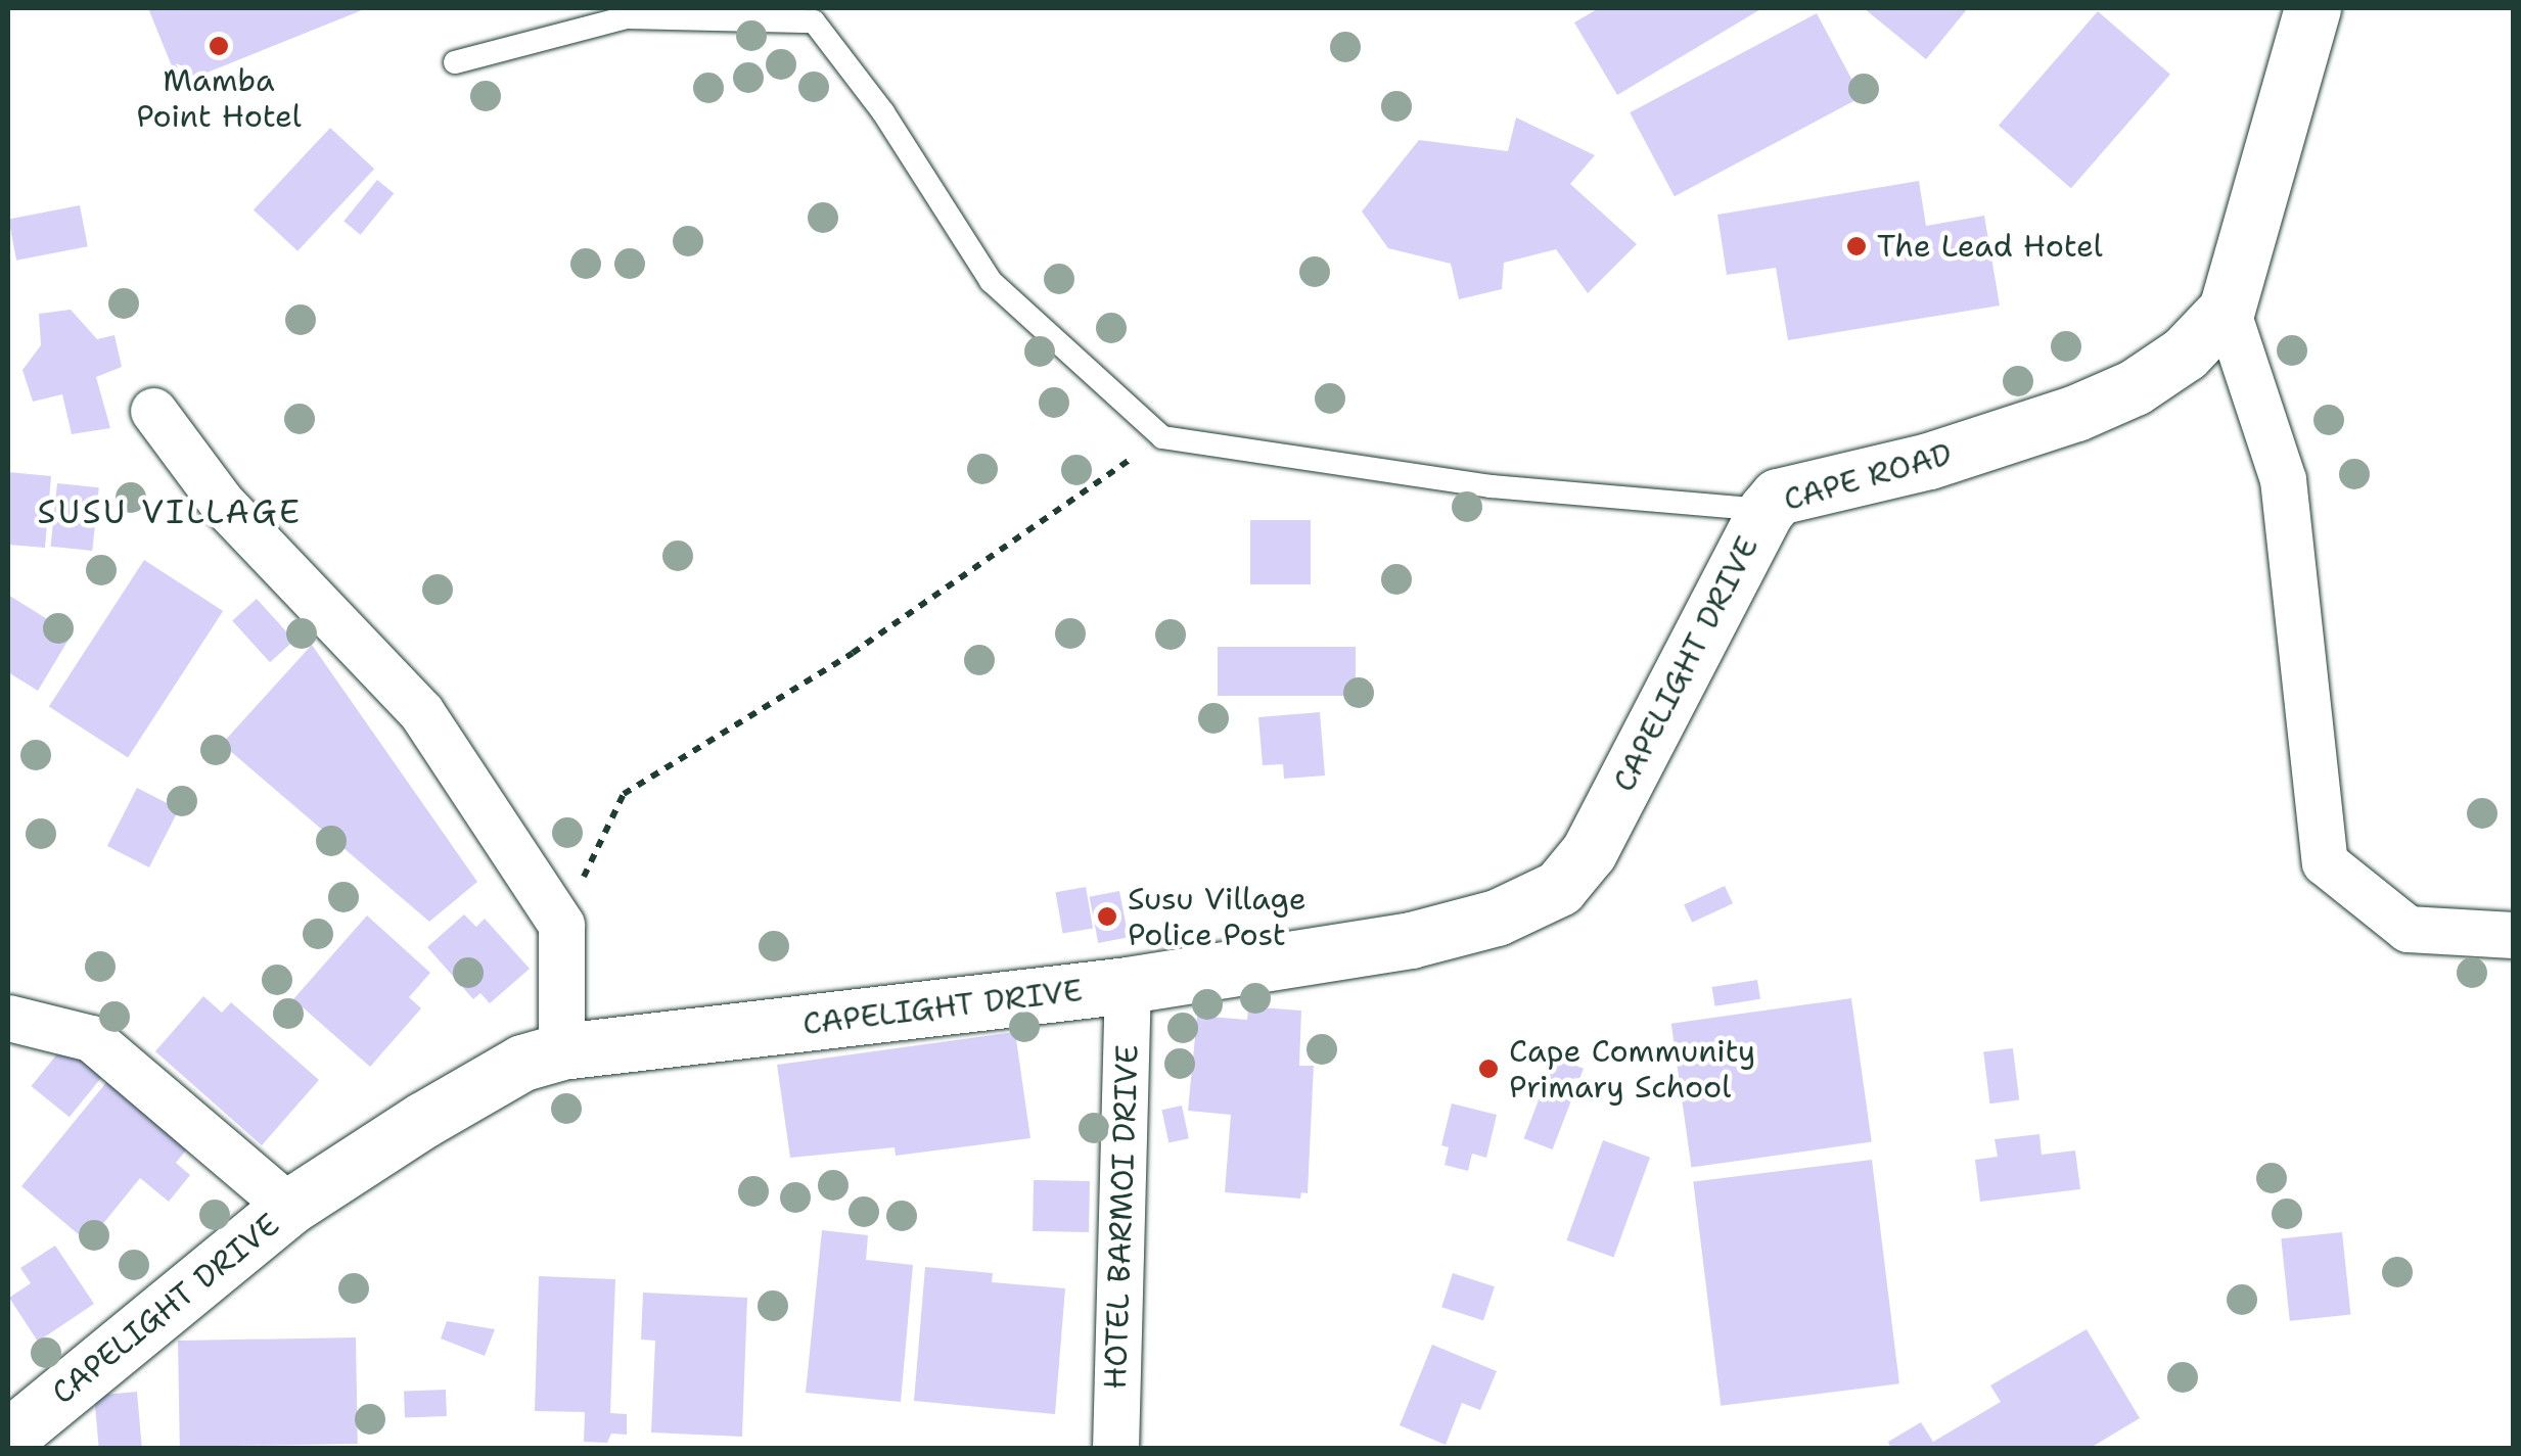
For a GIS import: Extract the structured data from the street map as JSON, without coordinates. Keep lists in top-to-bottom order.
{
  "streets": {
    "street": ["CAPE ROAD", "CAPELIGHT DRIVE", "HOTEL BARMOI DRIVE"]
  },
  "crossings": [
    ["CAPE ROAD", "CAPELIGHT DRIVE"],
    ["CAPELIGHT DRIVE", "HOTEL BARMOI DRIVE"]
  ],
  "districts": ["SUSU VILLAGE"],
  "places": [
    "Mamba Point Hotel",
    "The Lead Hotel",
    "Susu Village Police Post",
    "Cape Community Primary School"
  ]
}
